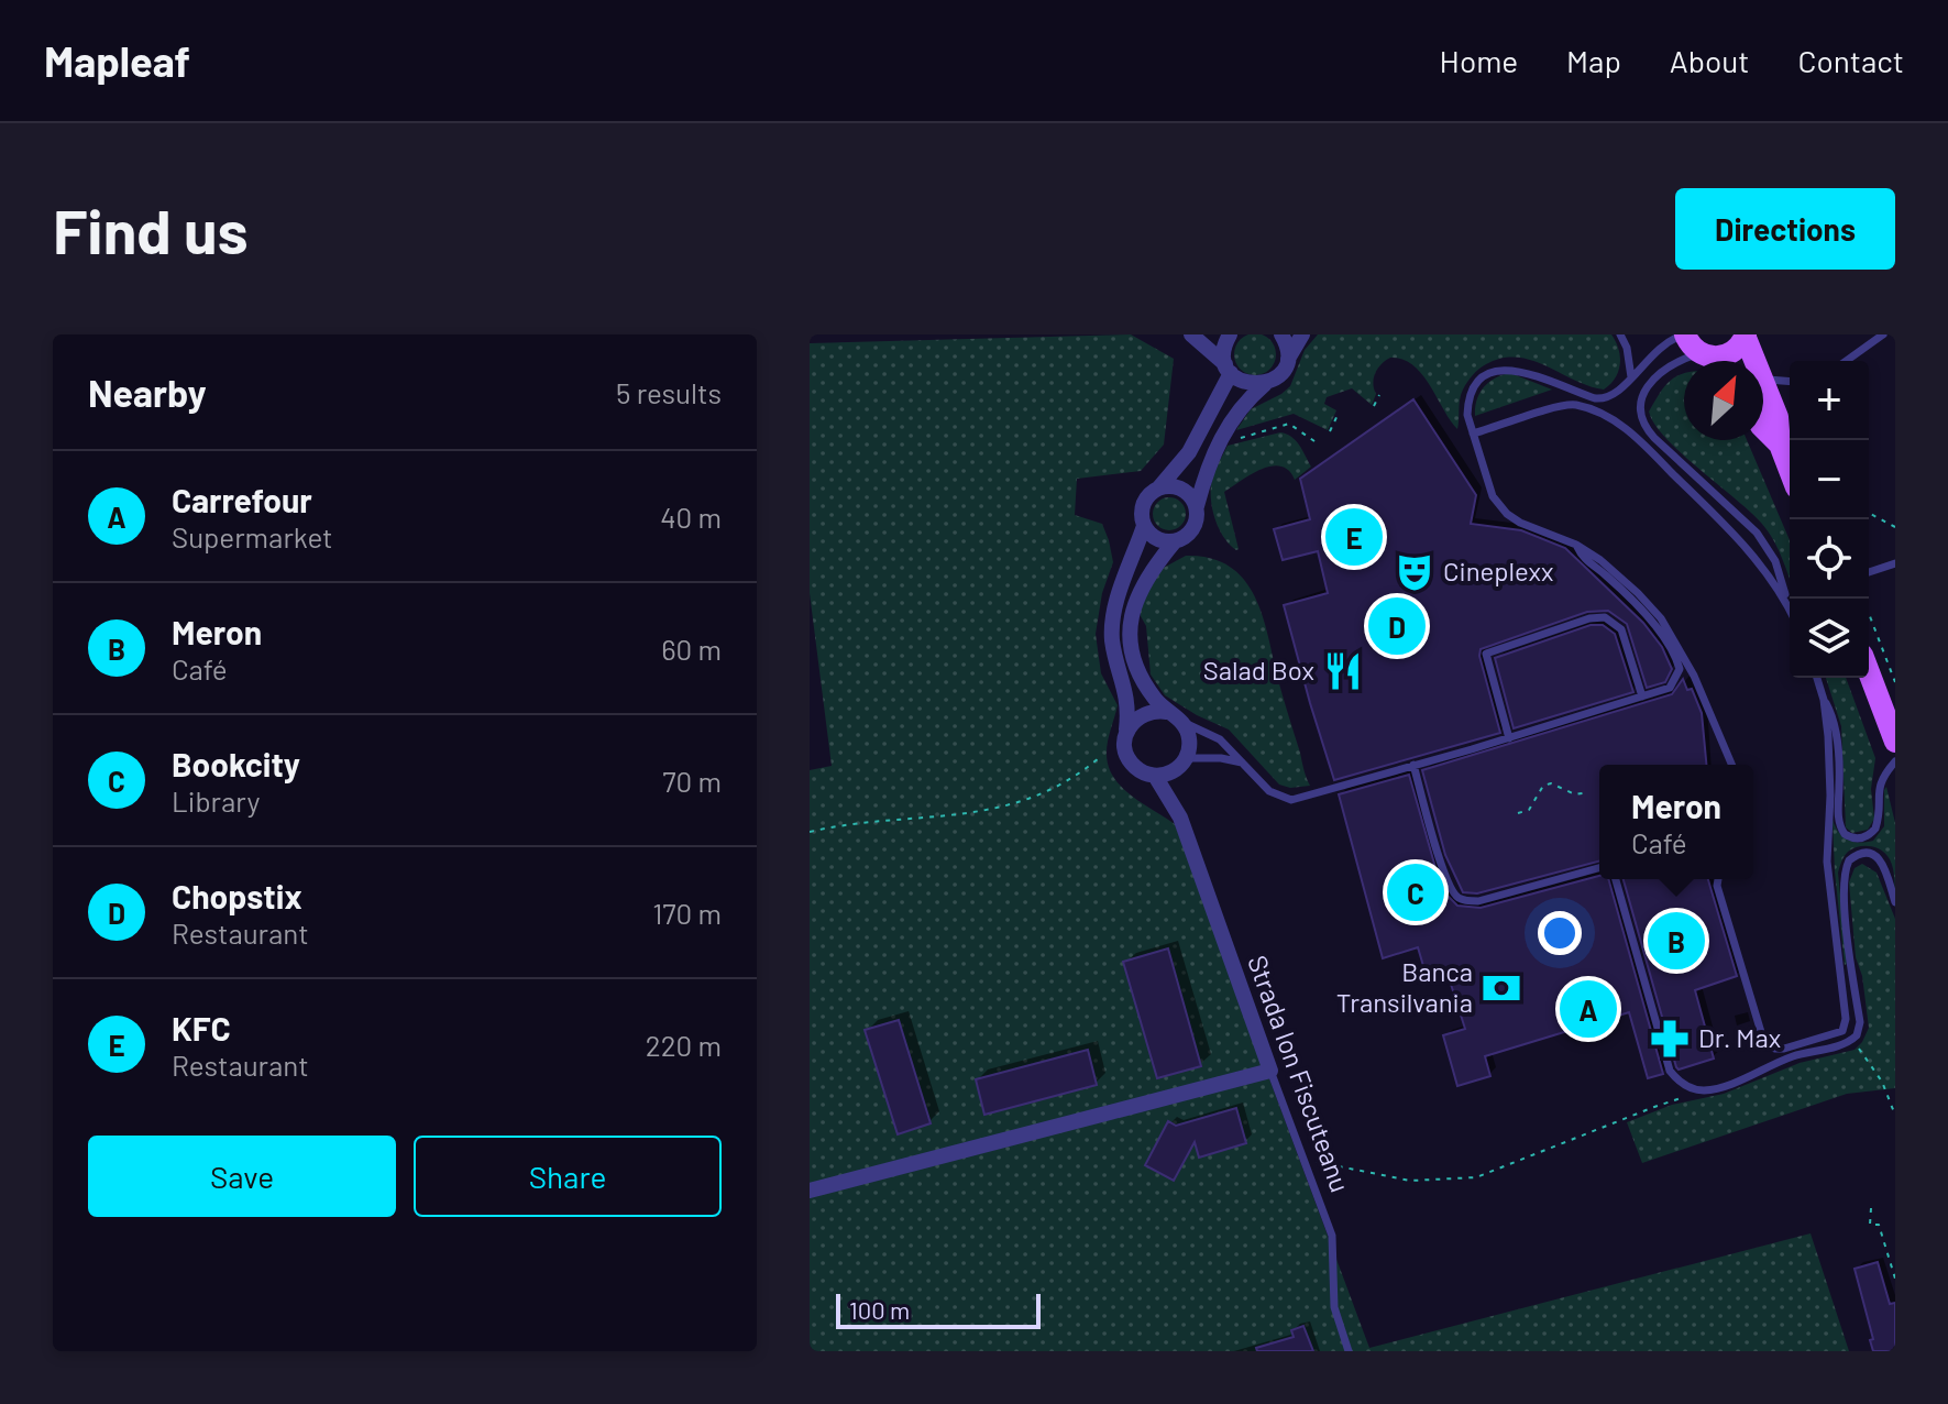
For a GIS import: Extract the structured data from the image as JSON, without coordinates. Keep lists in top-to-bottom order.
{
  "streets": {
    "street": ["Strada Ion Fiscuteanu"]
  },
  "places": {
    "theatre": ["Cineplexx"],
    "restaurant": ["Salad Box"],
    "bank": ["Banca Transilvania"],
    "pharmacy": ["Dr. Max"]
  },
  "scale_bar": "100 m",
  "north": "top right",
  "page": {
    "header": "Mapleaf",
    "nav": [
      "Home",
      "Map",
      "About",
      "Contact"
    ],
    "buttons": [
      "Directions",
      ["Save", "Share"]
    ],
    "title": "Find us",
    "heading": ["Nearby", "5 results"],
    "map_buttons": ["+", "−"],
    "list": [
      {
        "mark": "A",
        "name": "Carrefour",
        "note": "Supermarket",
        "value": "40 m"
      },
      {
        "mark": "B",
        "name": "Meron",
        "note": "Café",
        "value": "60 m"
      },
      {
        "mark": "C",
        "name": "Bookcity",
        "note": "Library",
        "value": "70 m"
      },
      {
        "mark": "D",
        "name": "Chopstix",
        "note": "Restaurant",
        "value": "170 m"
      },
      {
        "mark": "E",
        "name": "KFC",
        "note": "Restaurant",
        "value": "220 m"
      }
    ],
    "pins": [
      "E",
      "D",
      "C",
      "B",
      "A"
    ],
    "popup": ["Meron", "Café"],
    "scale": "100 m"
  }
}
